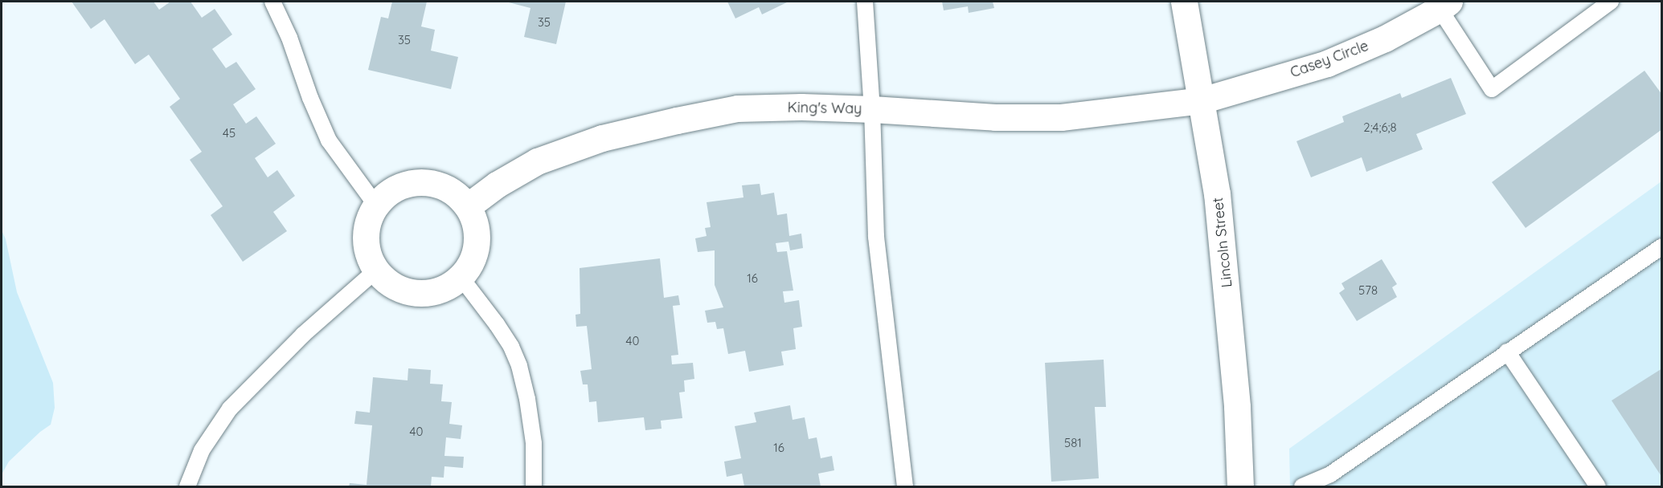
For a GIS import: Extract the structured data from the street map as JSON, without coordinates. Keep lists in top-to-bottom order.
{
  "streets": {
    "street": ["Casey Circle", "King's Way", "Lincoln Street"]
  },
  "crossings": [
    ["Casey Circle", "King's Way"],
    ["Casey Circle", "Lincoln Street"],
    ["King's Way", "Lincoln Street"]
  ],
  "house_numbers": [
    "35",
    "35",
    "2;4;6;8",
    "45",
    "16",
    "578",
    "40",
    "40",
    "581",
    "16"
  ]
}
